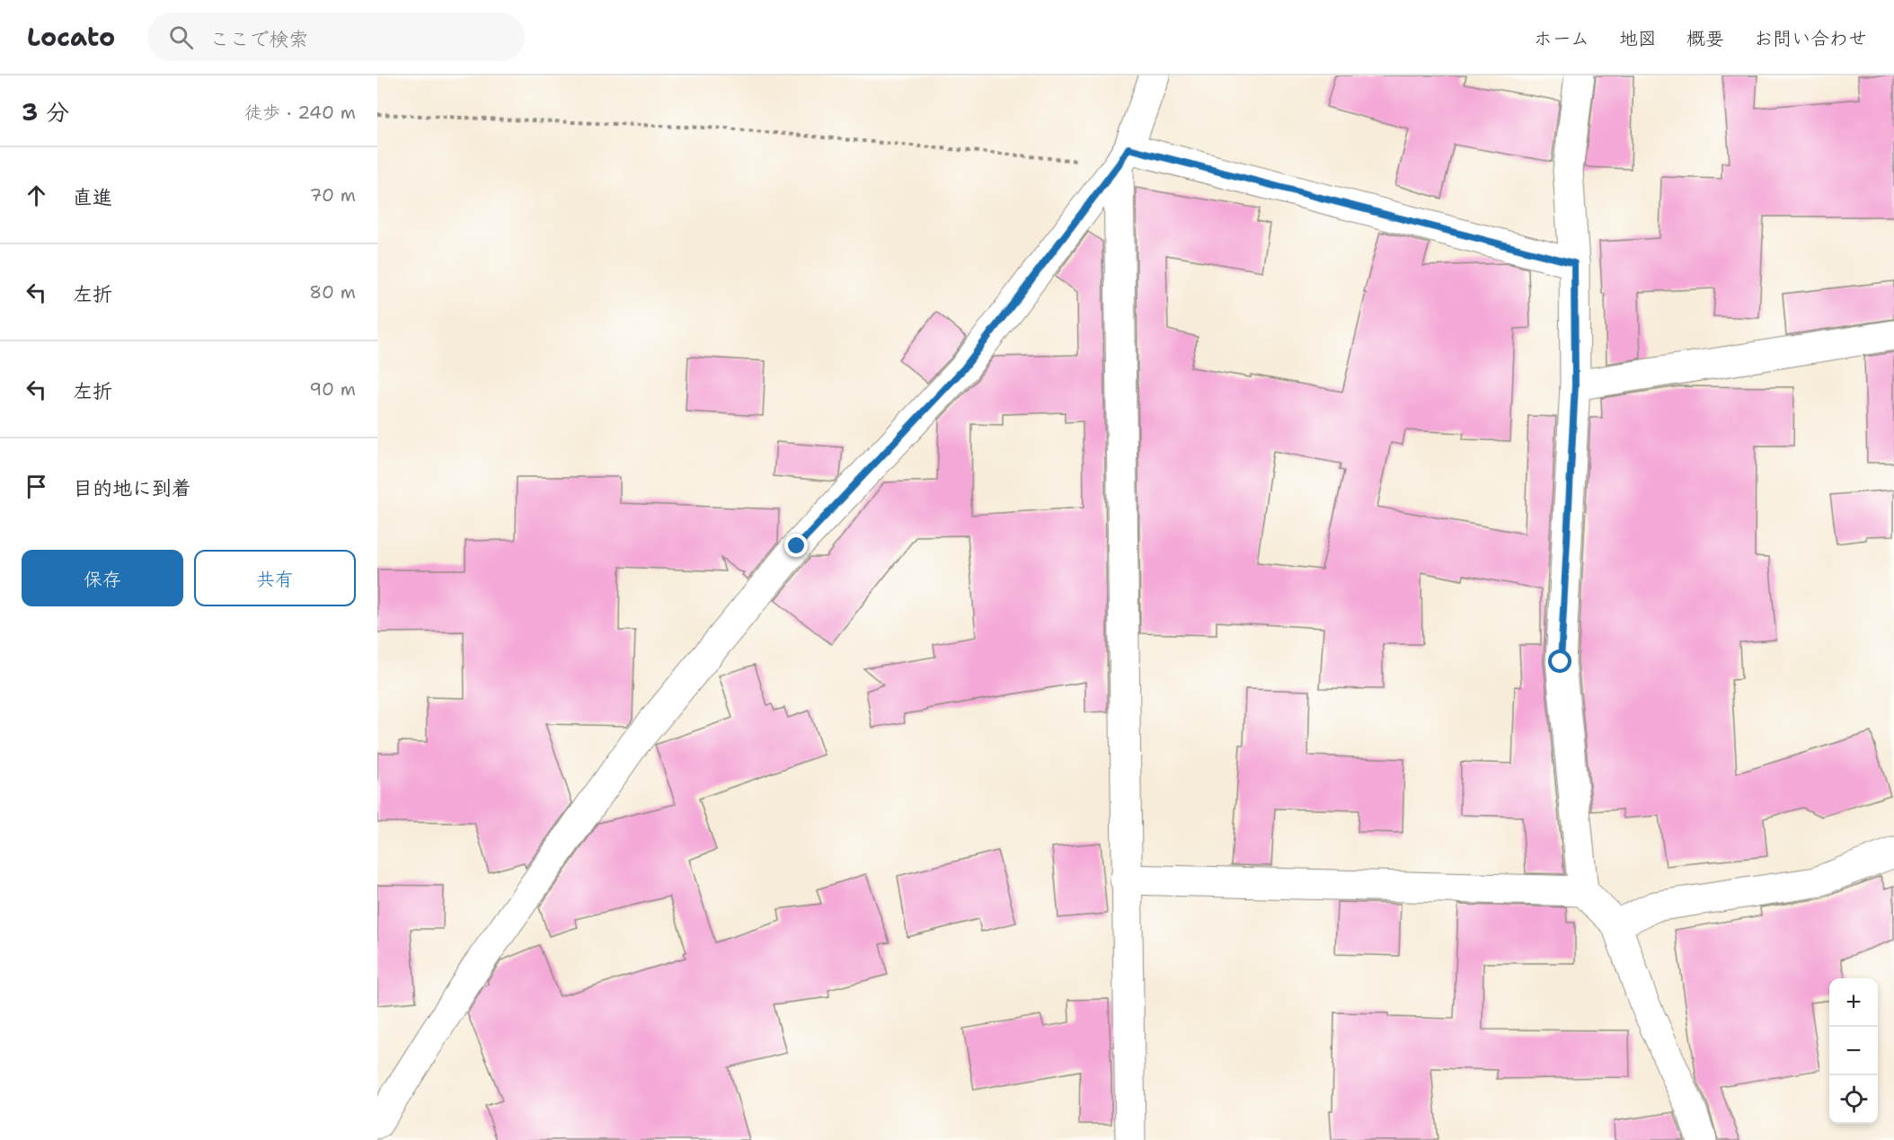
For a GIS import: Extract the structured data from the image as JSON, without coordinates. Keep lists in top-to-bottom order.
{
  "page": {
    "header": "Locato",
    "search": "ここで検索",
    "nav": [
      "ホーム",
      "地図",
      "概要",
      "お問い合わせ"
    ],
    "heading": ["3 分", "徒歩 · 240 m"],
    "list": [
      ["直進", "70 m"],
      ["左折", "80 m"],
      ["左折", "90 m"],
      "目的地に到着"
    ],
    "buttons": ["保存", "共有"],
    "map_buttons": ["+", "−"]
  }
}
